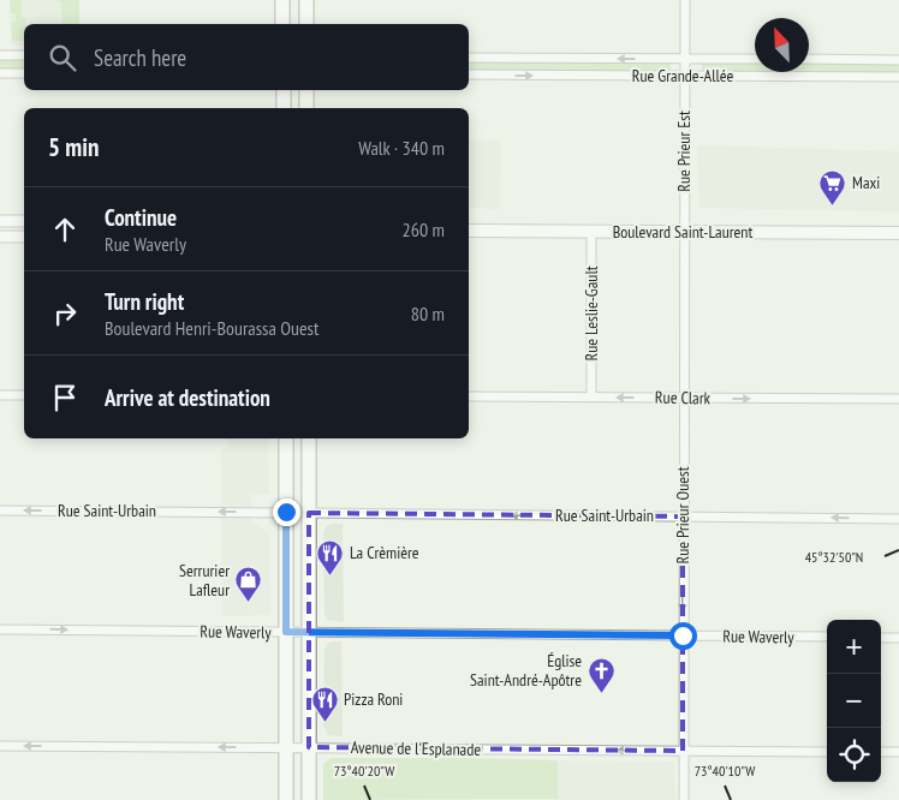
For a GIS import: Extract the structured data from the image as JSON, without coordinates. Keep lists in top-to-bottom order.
{
  "streets": {
    "main road": ["Boulevard Saint-Laurent"],
    "street": [
      "Rue Grande-Allée",
      "Rue Prieur Est",
      "Rue Leslie-Gault",
      "Rue Clark",
      "Rue Saint-Urbain",
      "Rue Prieur Ouest",
      "Rue Waverly",
      "Avenue de l'Esplanade"
    ]
  },
  "crossings": [
    ["Rue Grande-Allée", "Rue Prieur Est"],
    ["Rue Prieur Est", "Boulevard Saint-Laurent"],
    ["Rue Prieur Est", "Rue Prieur Ouest"],
    ["Boulevard Saint-Laurent", "Rue Leslie-Gault"],
    ["Boulevard Saint-Laurent", "Rue Prieur Ouest"],
    ["Rue Leslie-Gault", "Rue Clark"],
    ["Rue Clark", "Rue Prieur Ouest"],
    ["Rue Saint-Urbain", "Rue Prieur Ouest"],
    ["Rue Prieur Ouest", "Rue Waverly"],
    ["Rue Prieur Ouest", "Avenue de l'Esplanade"]
  ],
  "one_way": ["Rue Saint-Urbain", "Avenue de l'Esplanade"],
  "places": {
    "supermarket": ["Maxi"],
    "restaurant": ["La Crèmière", "Pizza Roni"],
    "shop": ["Serrurier Lafleur"],
    "church": ["Église Saint-André-Apôtre"]
  },
  "north": "top left",
  "page": {
    "search": "Search here",
    "heading": ["5 min", "Walk · 340 m"],
    "list": [
      ["Continue", "Rue Waverly", "260 m"],
      ["Turn right", "Boulevard Henri-Bourassa Ouest", "80 m"],
      "Arrive at destination"
    ],
    "map_buttons": ["+", "−"]
  },
  "coordinates": ["45°32'50\"N", "73°40'20\"W", "73°40'10\"W"]
}
